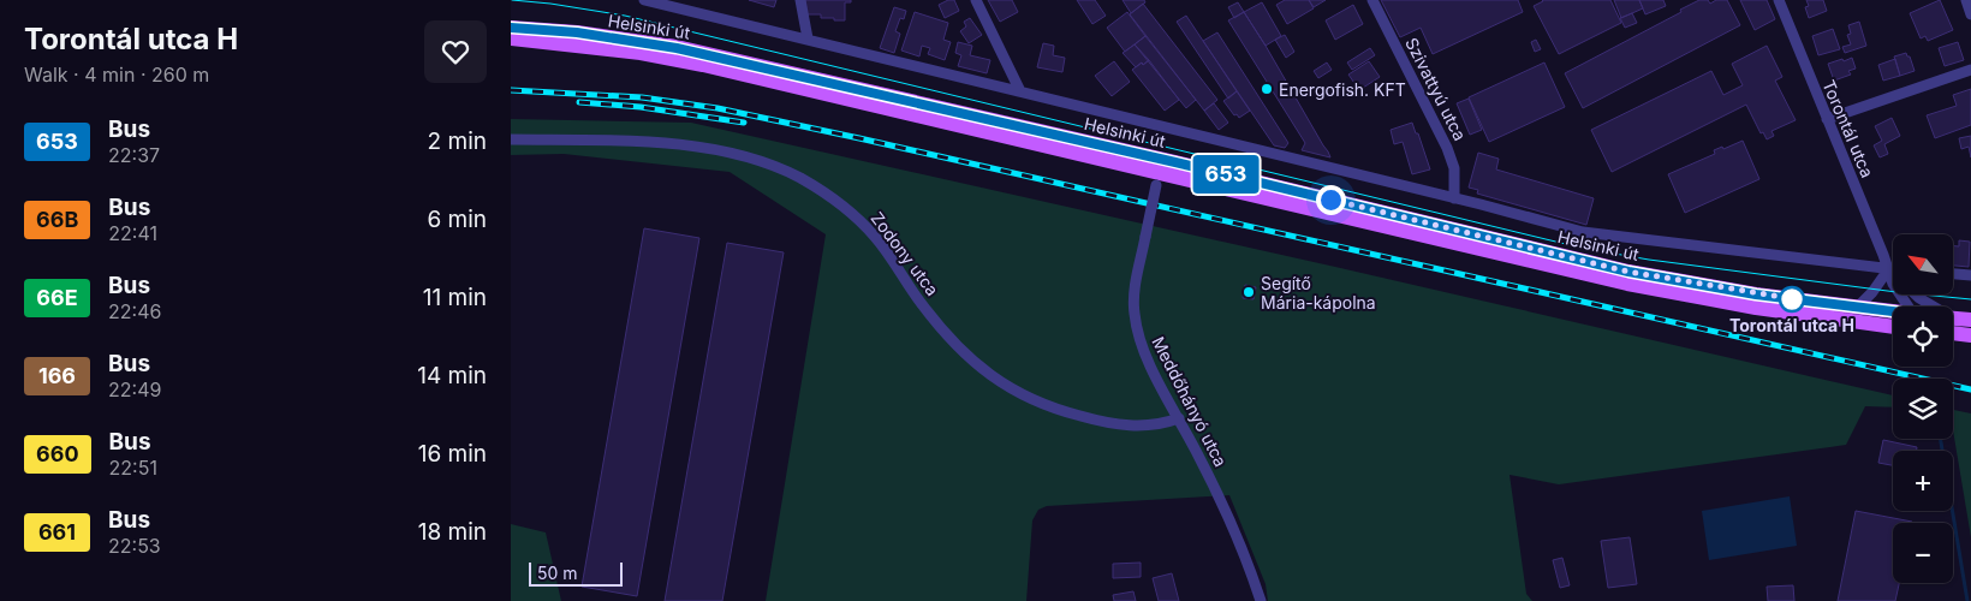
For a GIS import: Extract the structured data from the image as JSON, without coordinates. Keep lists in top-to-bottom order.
{
  "streets": {
    "main road": ["Helsinki út"],
    "street": [
      "Szivattyú utca",
      "Torontál utca",
      "Zodony utca",
      "Meddőhányó utca"
    ]
  },
  "crossings": [
    ["Helsinki út", "Szivattyú utca"],
    ["Helsinki út", "Torontál utca"],
    ["Helsinki út", "Meddőhányó utca"],
    ["Zodony utca", "Meddőhányó utca"]
  ],
  "places": ["Energofish. KFT", "Segítő Mária-kápolna", "Torontál utca H"],
  "lines": ["bus line 653"],
  "scale_bar": "50 m",
  "north": "top left",
  "page": {
    "heading": ["Torontál utca H", "Walk · 4 min · 260 m"],
    "on_map": "653",
    "list": [
      {
        "mark": "653",
        "name": "Bus",
        "note": "22:37",
        "value": "2 min"
      },
      {
        "mark": "66B",
        "name": "Bus",
        "note": "22:41",
        "value": "6 min"
      },
      {
        "mark": "66E",
        "name": "Bus",
        "note": "22:46",
        "value": "11 min"
      },
      {
        "mark": "166",
        "name": "Bus",
        "note": "22:49",
        "value": "14 min"
      },
      {
        "mark": "660",
        "name": "Bus",
        "note": "22:51",
        "value": "16 min"
      },
      {
        "mark": "661",
        "name": "Bus",
        "note": "22:53",
        "value": "18 min"
      }
    ],
    "map_buttons": ["+", "−"],
    "scale": "50 m"
  }
}
